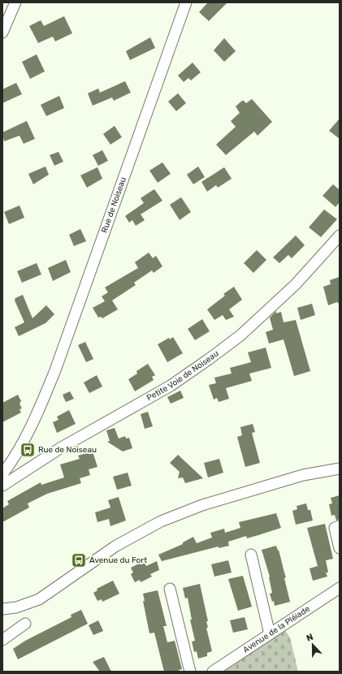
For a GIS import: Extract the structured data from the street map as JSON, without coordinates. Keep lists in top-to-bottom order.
{
  "streets": {
    "street": ["Rue de Noiseau", "Petite Voie de Noiseau", "Avenue de la Pléiade"]
  },
  "places": {
    "bus stop": ["Rue de Noiseau", "Avenue du Fort"]
  },
  "north": "top"
}
